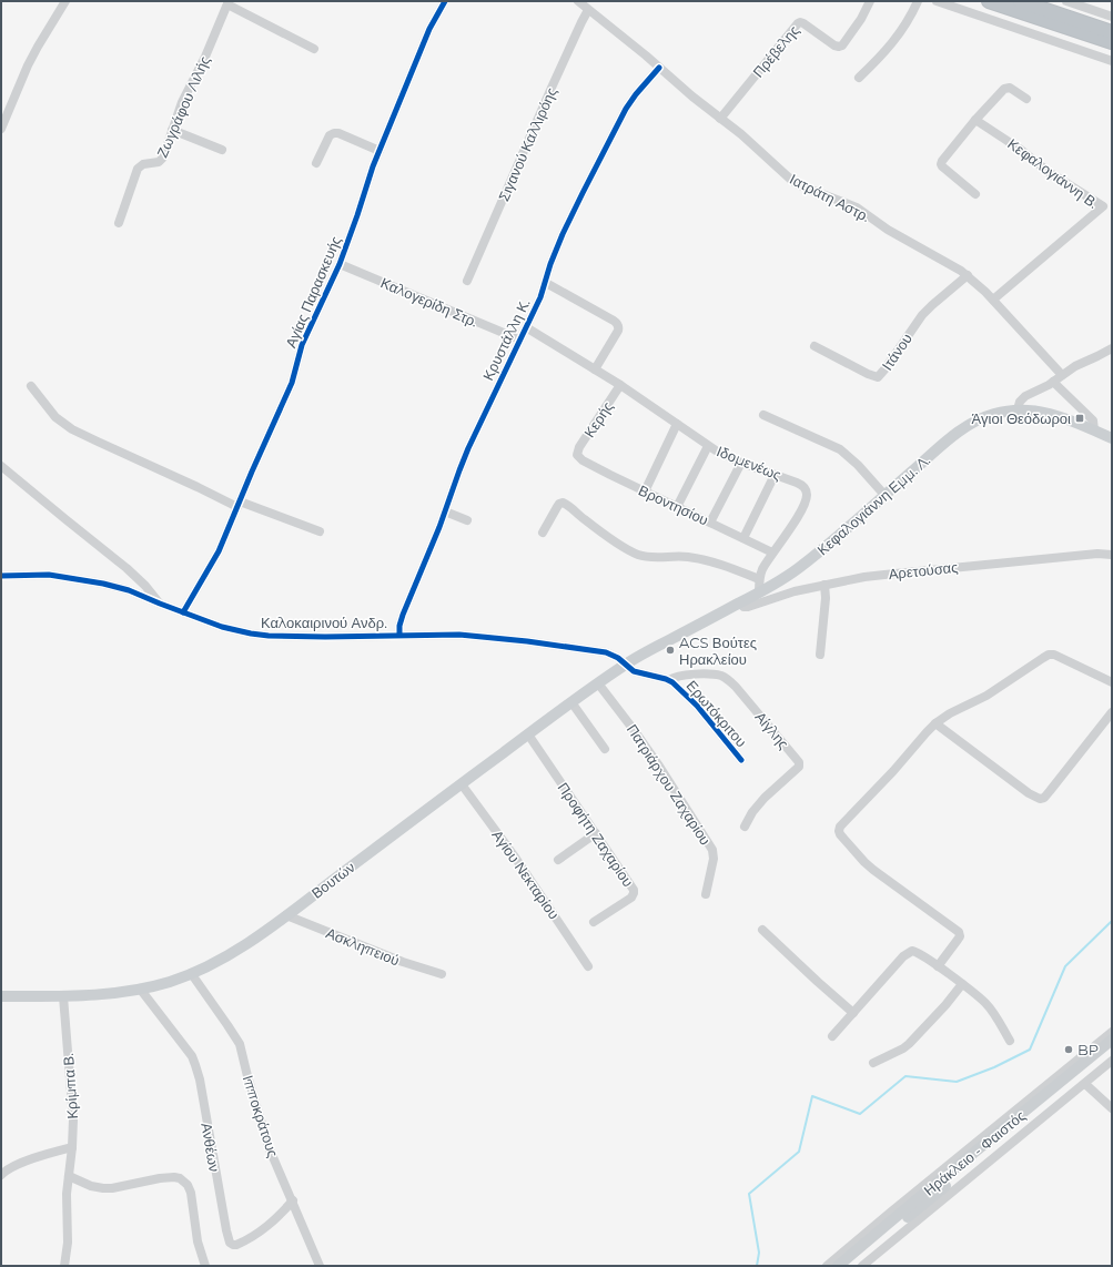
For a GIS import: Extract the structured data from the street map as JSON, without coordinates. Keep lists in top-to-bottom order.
{
  "streets": {
    "main road": ["Κεφαλογιάννη Εμμ. Λ.", "Βουτών", "Ηράκλειο - Φαιστός"],
    "street": [
      "Πρέβελης",
      "Ζωγράφου Λιλής",
      "Σιγανού Καλλιρόης",
      "Κεφαλογιάννη Β.",
      "Ιατράτη Αστρ.",
      "Αγίας Παρασκευής",
      "Καλογερίδη Στρ.",
      "Κρυστάλλη Κ.",
      "Ιτάνου",
      "Κερής",
      "Ιδομενέως",
      "Βροντησίου",
      "Αρετούσας",
      "Καλοκαιρινού Ανδρ.",
      "Ερωτόκριτου",
      "Αίγλης",
      "Πατριάρχου Ζαχαρίου",
      "Προφήτη Ζαχαρίου",
      "Αγίου Νεκταρίου",
      "Ασκληπειού",
      "Κρίμπα Β.",
      "Ιπποκράτους",
      "Ανθέων"
    ]
  },
  "crossings": [
    ["Πρέβελης", "Ιατράτη Αστρ."],
    ["Σιγανού Καλλιρόης", "Ιατράτη Αστρ."],
    ["Κεφαλογιάννη Β.", "Ιατράτη Αστρ."],
    ["Ιατράτη Αστρ.", "Κρυστάλλη Κ."],
    ["Ιατράτη Αστρ.", "Ιτάνου"],
    ["Αγίας Παρασκευής", "Καλογερίδη Στρ."],
    ["Αγίας Παρασκευής", "Καλοκαιρινού Ανδρ."],
    ["Καλογερίδη Στρ.", "Κρυστάλλη Κ."],
    ["Κρυστάλλη Κ.", "Ιδομενέως"],
    ["Κρυστάλλη Κ.", "Καλοκαιρινού Ανδρ."],
    ["Κερής", "Ιδομενέως"],
    ["Κερής", "Βροντησίου"],
    ["Ιδομενέως", "Βροντησίου"],
    ["Ιδομενέως", "Κεφαλογιάννη Εμμ. Λ."],
    ["Κεφαλογιάννη Εμμ. Λ.", "Αρετούσας"],
    ["Κεφαλογιάννη Εμμ. Λ.", "Καλοκαιρινού Ανδρ."],
    ["Κεφαλογιάννη Εμμ. Λ.", "Ερωτόκριτου"],
    ["Κεφαλογιάννη Εμμ. Λ.", "Βουτών"],
    ["Καλοκαιρινού Ανδρ.", "Ερωτόκριτου"],
    ["Καλοκαιρινού Ανδρ.", "Βουτών"],
    ["Ερωτόκριτου", "Αίγλης"],
    ["Ερωτόκριτου", "Βουτών"],
    ["Πατριάρχου Ζαχαρίου", "Βουτών"],
    ["Προφήτη Ζαχαρίου", "Βουτών"],
    ["Αγίου Νεκταρίου", "Βουτών"],
    ["Βουτών", "Ασκληπειού"],
    ["Βουτών", "Κρίμπα Β."],
    ["Βουτών", "Ιπποκράτους"],
    ["Βουτών", "Ανθέων"],
    ["Ιπποκράτους", "Ανθέων"]
  ],
  "places": {
    "transit": ["Άγιοι Θεόδωροι"],
    "other": ["ACS Βούτες Ηρακλείου", "BP"]
  }
}
